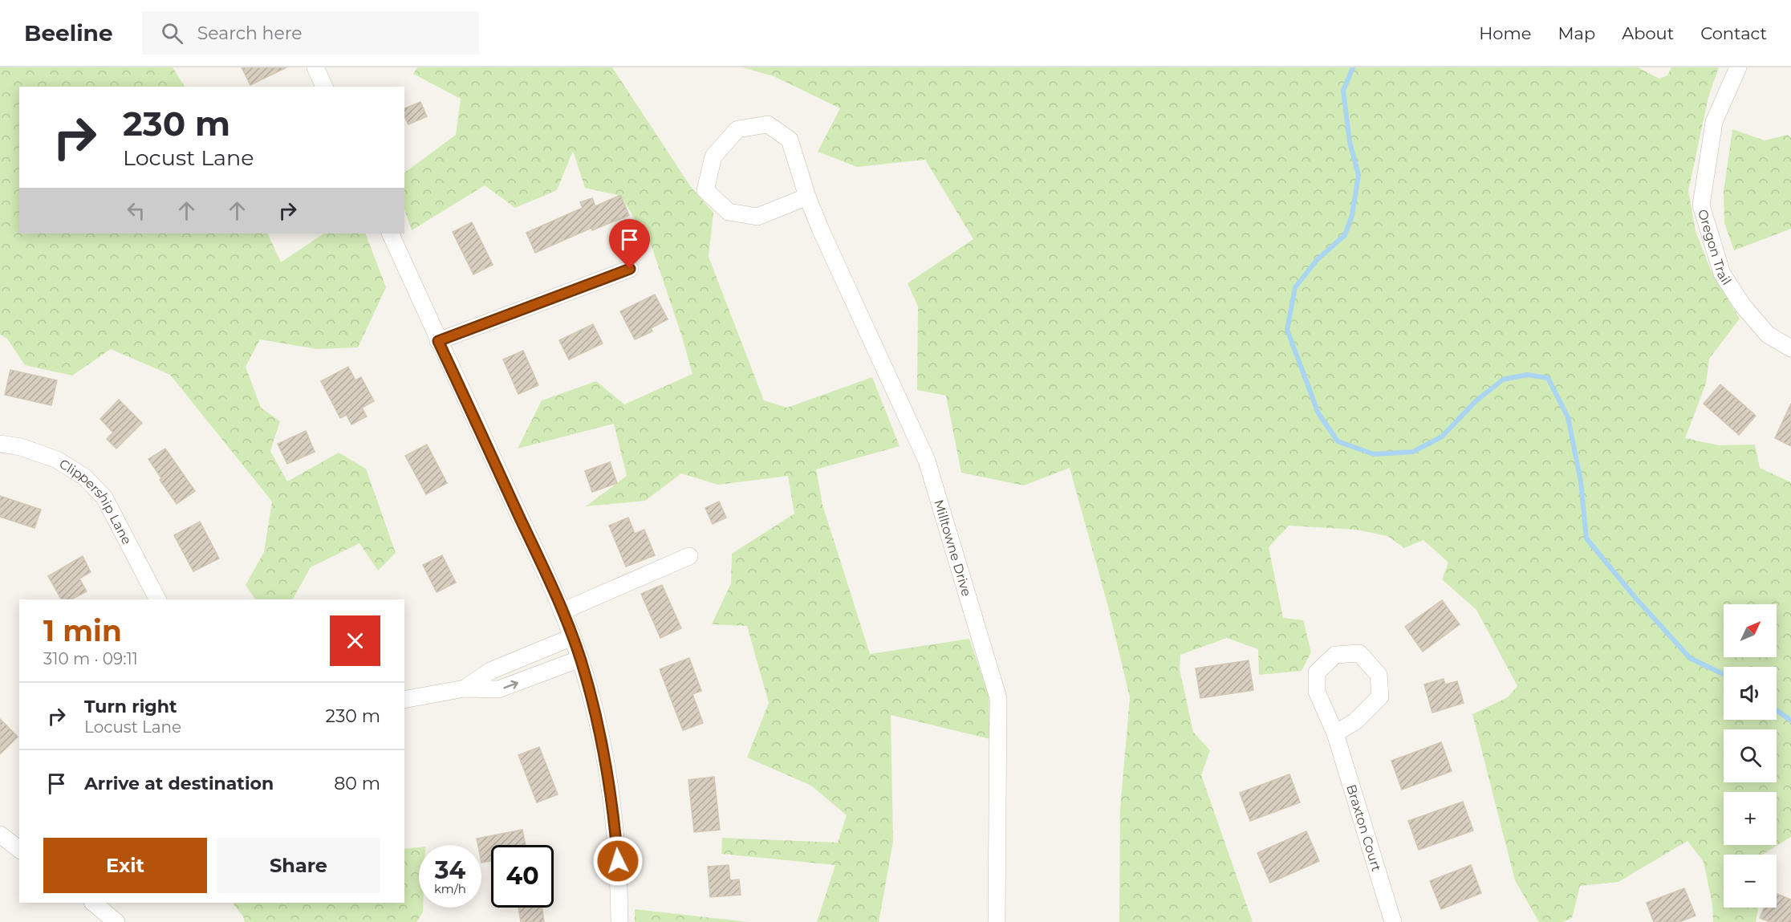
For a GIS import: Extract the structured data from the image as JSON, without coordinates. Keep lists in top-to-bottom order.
{
  "streets": {
    "street": [
      "Oregon Trail",
      "Clippership Lane",
      "Milltowne Drive",
      "Braxton Court"
    ]
  },
  "north": "top right",
  "page": {
    "header": "Beeline",
    "search": "Search here",
    "nav": [
      "Home",
      "Map",
      "About",
      "Contact"
    ],
    "turn": ["230 m", "Locust Lane"],
    "heading": ["1 min", "310 m · 09:11"],
    "map_buttons": ["+", "−"],
    "list": [
      {
        "name": "Turn right",
        "note": "Locust Lane",
        "value": "230 m"
      },
      {
        "name": "Arrive at destination",
        "value": "80 m"
      }
    ],
    "buttons": ["Exit", "Share"],
    "speed": "34 km/h",
    "limit": "40"
  }
}
